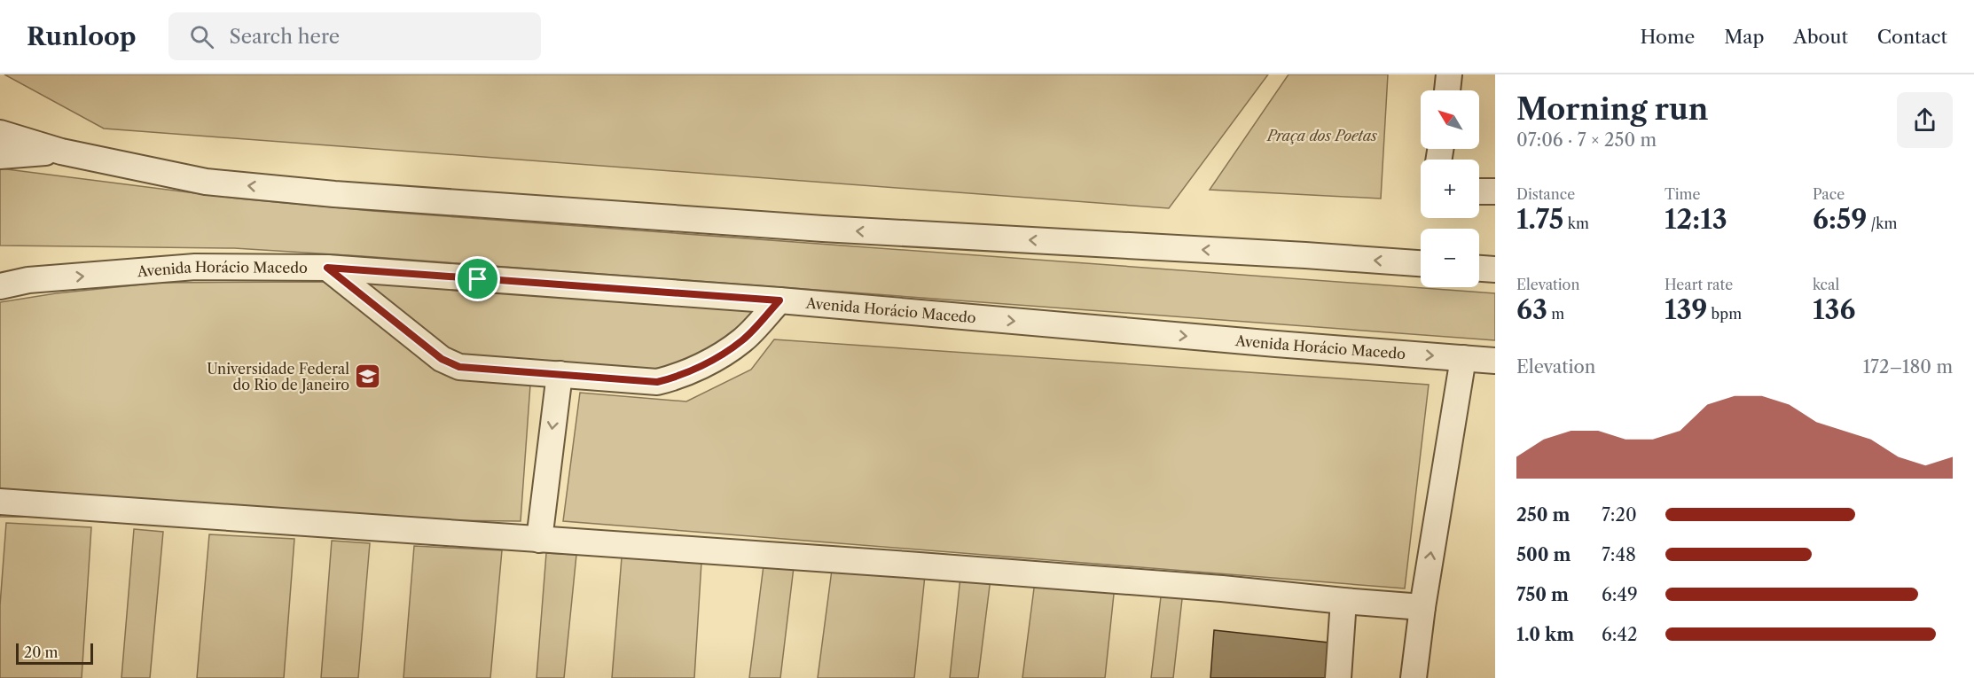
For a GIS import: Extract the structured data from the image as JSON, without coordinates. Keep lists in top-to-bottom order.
{
  "streets": {
    "street": ["Avenida Horácio Macedo"]
  },
  "parks": ["Praça dos Poetas"],
  "places": {
    "school or university": ["Universidade Federal do Rio de Janeiro"]
  },
  "scale_bar": "20 m",
  "north": "top left",
  "page": {
    "header": "Runloop",
    "search": "Search here",
    "nav": [
      "Home",
      "Map",
      "About",
      "Contact"
    ],
    "heading": ["Morning run", "07:06 · 7 × 250 m"],
    "map_buttons": ["+", "−"],
    "stats": [
      ["Distance", "1.75 km"],
      ["Time", "12:13"],
      ["Pace", "6:59 /km"],
      ["Elevation", "63 m"],
      ["Heart rate", "139 bpm"],
      ["kcal", "136"]
    ],
    "chart": ["Elevation", "172–180 m"],
    "list": [
      {
        "name": "250 m",
        "note": "7:20"
      },
      {
        "name": "500 m",
        "note": "7:48"
      },
      {
        "name": "750 m",
        "note": "6:49"
      },
      {
        "name": "1.0 km",
        "note": "6:42"
      }
    ],
    "scale": "20 m"
  }
}
